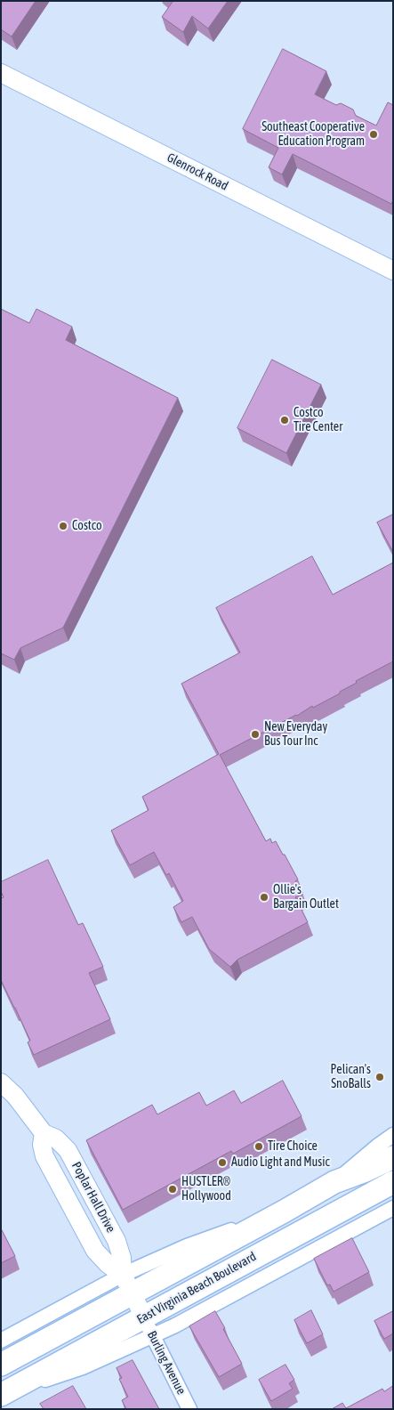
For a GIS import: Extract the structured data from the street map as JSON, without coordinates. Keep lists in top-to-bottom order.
{
  "streets": {
    "main road": ["East Virginia Beach Boulevard"],
    "street": ["Glenrock Road", "Poplar Hall Drive", "Burling Avenue"]
  },
  "crossings": [
    ["Poplar Hall Drive", "East Virginia Beach Boulevard"],
    ["Poplar Hall Drive", "Burling Avenue"],
    ["East Virginia Beach Boulevard", "Burling Avenue"]
  ],
  "places": [
    "Southeast Cooperative Education Program",
    "Costco Tire Center",
    "Costco",
    "New Everyday Bus Tour Inc",
    "Ollie's Bargain Outlet",
    "Pelican's SnoBalls",
    "Tire Choice",
    "Audio Light and Music",
    "HUSTLER® Hollywood"
  ]
}
